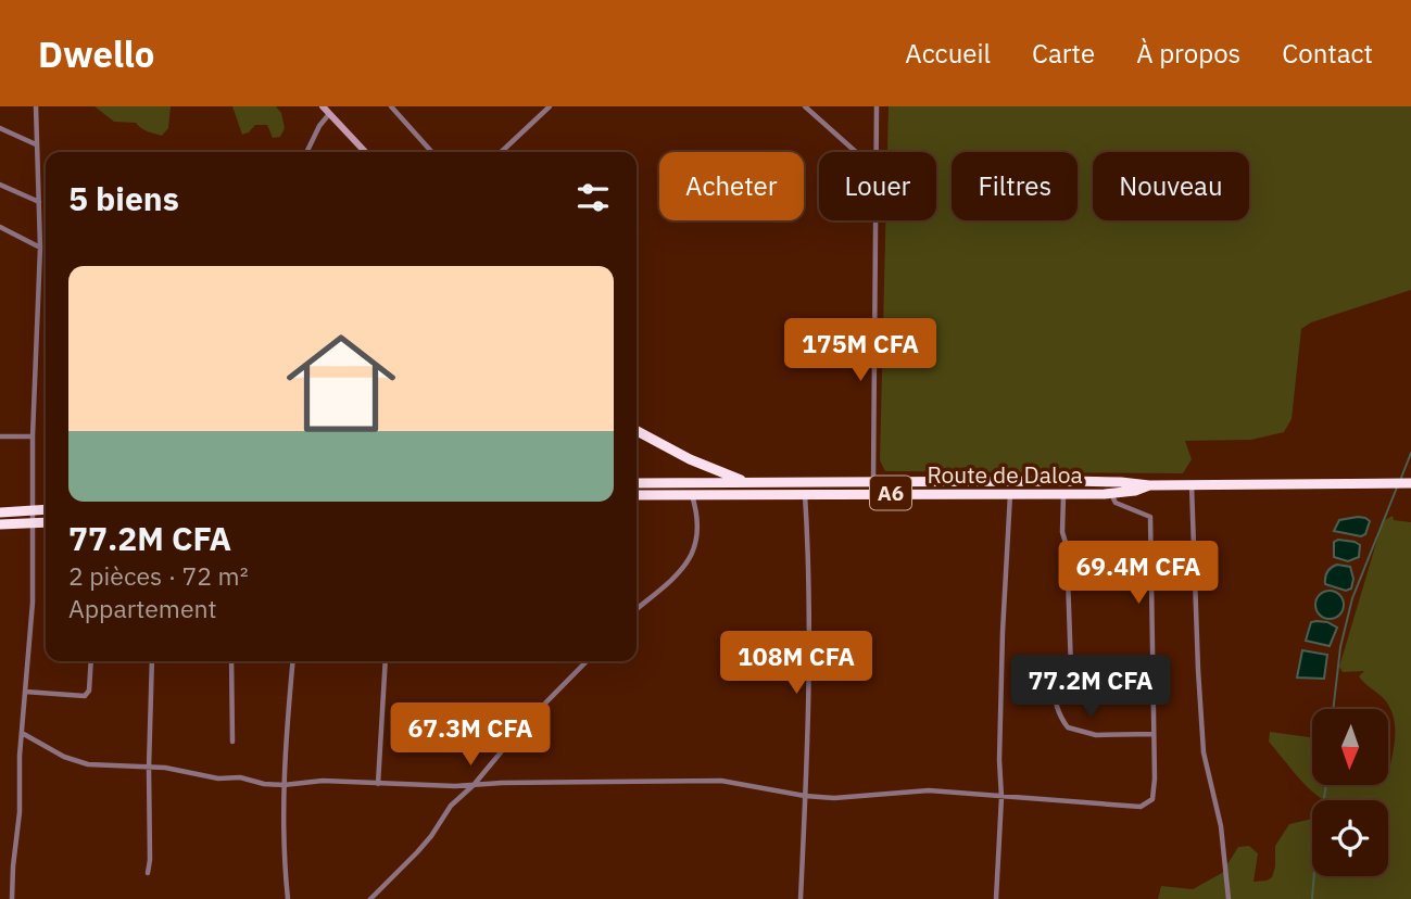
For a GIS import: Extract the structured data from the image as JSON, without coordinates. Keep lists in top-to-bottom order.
{
  "streets": {
    "highway": ["Route de Daloa", "A6"]
  },
  "crossings": [
    ["Route de Daloa", "A6"]
  ],
  "north": "bottom",
  "page": {
    "header": "Dwello",
    "nav": [
      "Accueil",
      "Carte",
      "À propos",
      "Contact"
    ],
    "chip": [
      "Acheter",
      "Louer",
      "Filtres",
      "Nouveau"
    ],
    "heading": "5 biens",
    "list": [
      {
        "name": "77.2M CFA",
        "note": "2 pièces · 72 m² · Appartement"
      }
    ],
    "price": [
      "175M CFA",
      "69.4M CFA",
      "108M CFA",
      "77.2M CFA",
      "67.3M CFA"
    ]
  }
}
